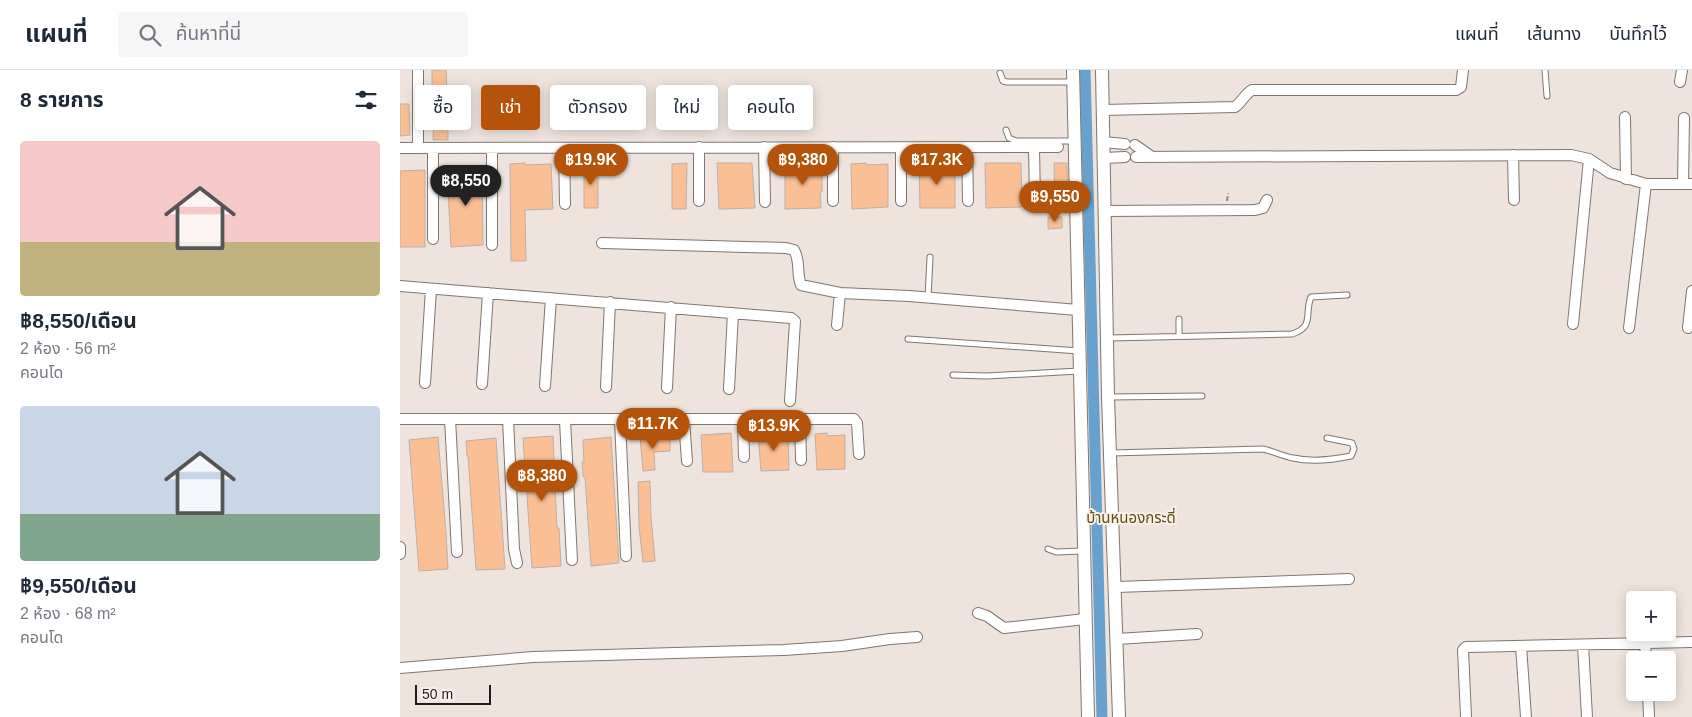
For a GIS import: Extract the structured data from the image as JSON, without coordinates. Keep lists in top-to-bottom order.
{
  "districts": ["บ้านหนองกระดี่"],
  "scale_bar": "50 m",
  "page": {
    "header": "แผนที่",
    "search": "ค้นหาที่นี่",
    "nav": ["แผนที่", "เส้นทาง", "บันทึกไว้"],
    "heading": "8 รายการ",
    "chip": [
      "ซื้อ",
      "เช่า",
      "ตัวกรอง",
      "ใหม่",
      "คอนโด"
    ],
    "list": [
      {
        "name": "฿8,550/เดือน",
        "note": "2 ห้อง · 56 m² · คอนโด"
      },
      {
        "name": "฿9,550/เดือน",
        "note": "2 ห้อง · 68 m² · คอนโด"
      }
    ],
    "price": [
      "฿19.9K",
      "฿9,380",
      "฿17.3K",
      "฿8,550",
      "฿9,550",
      "฿11.7K",
      "฿13.9K",
      "฿8,380"
    ],
    "map_buttons": ["+", "−"],
    "scale": "50 m"
  }
}
